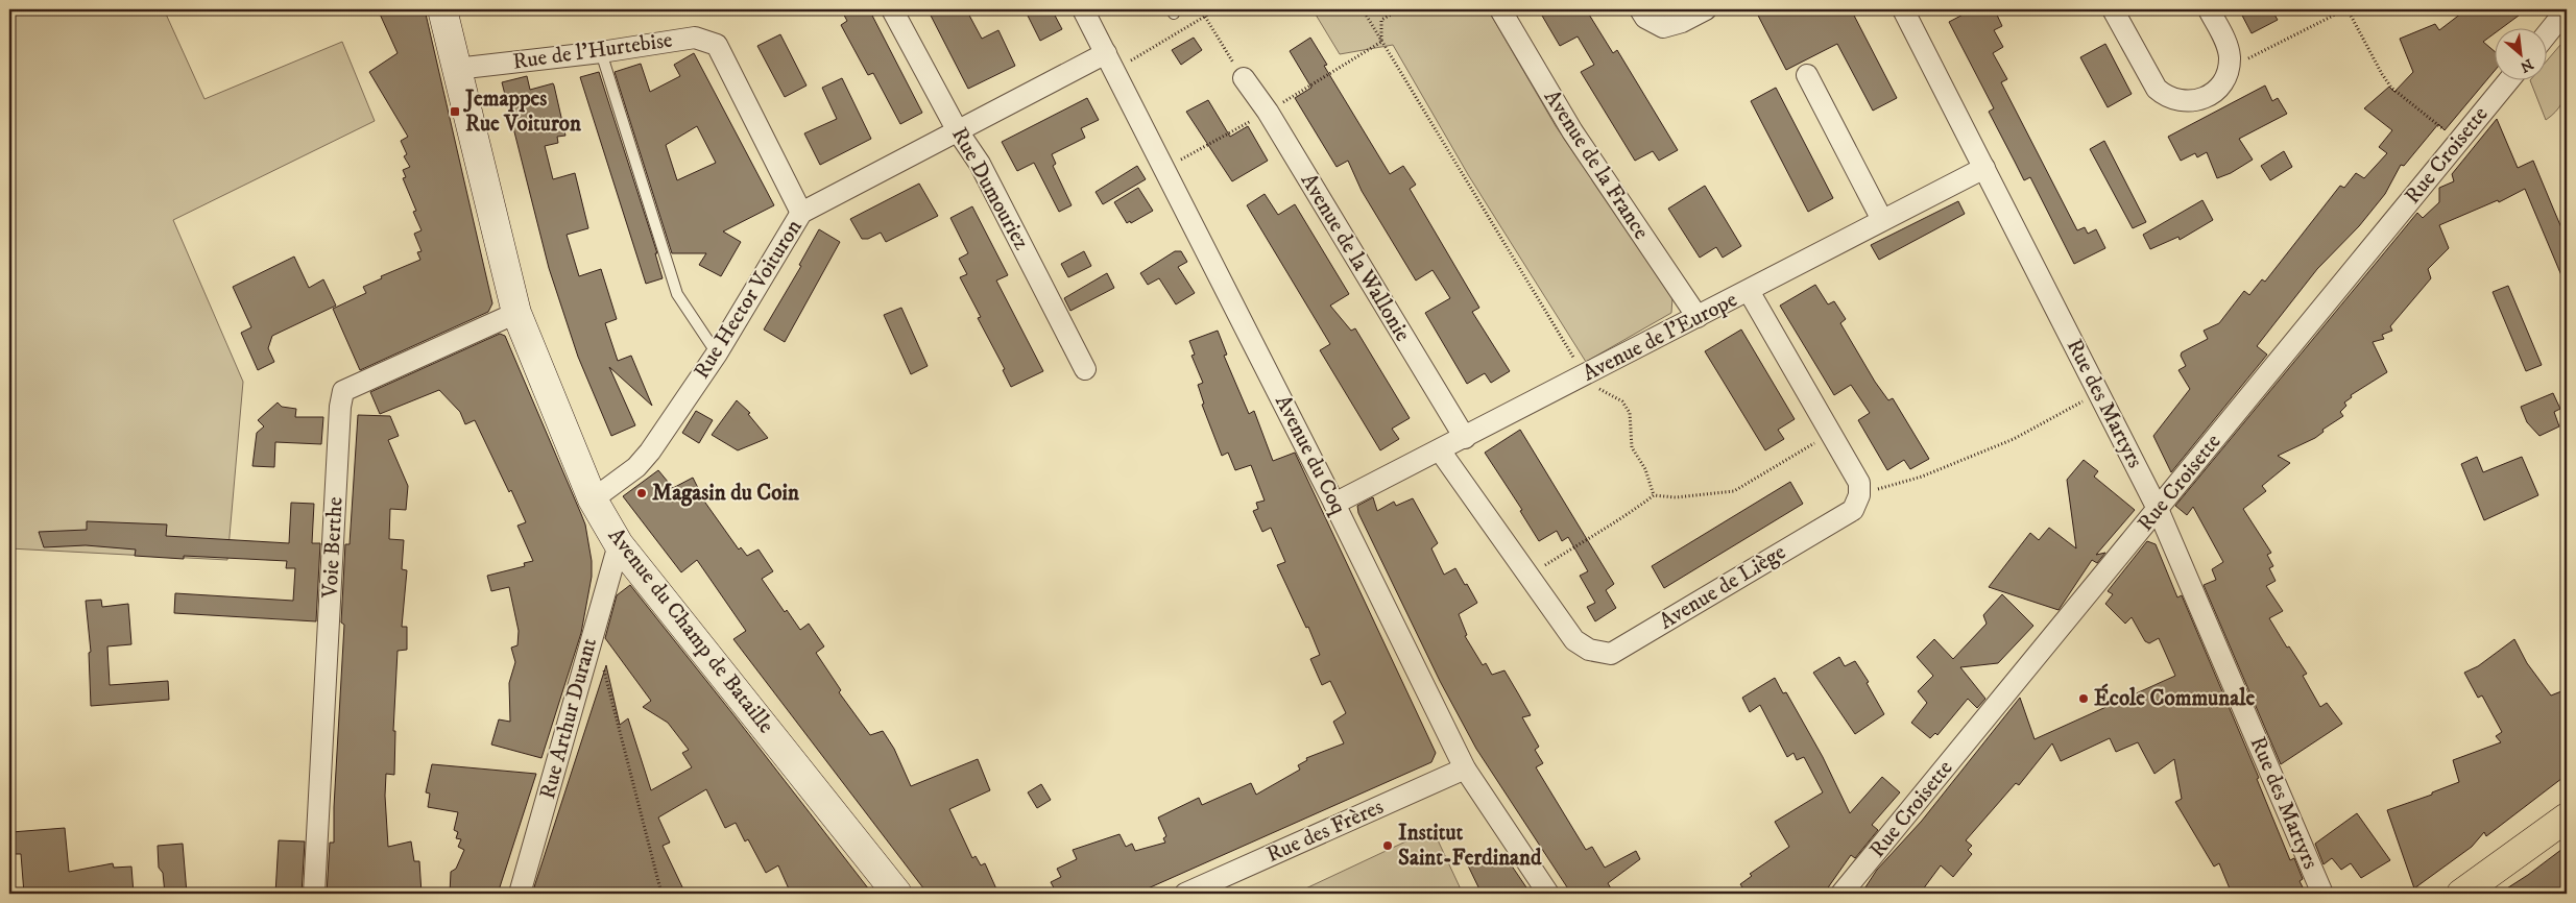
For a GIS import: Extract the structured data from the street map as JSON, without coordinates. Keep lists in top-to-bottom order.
{
  "streets": {
    "street": [
      "Rue de l'Hurtebise",
      "Rue Croisette",
      "Avenue de la France",
      "Rue Dumouriez",
      "Avenue de la Wallonie",
      "Rue Hector Voituron",
      "Avenue de l'Europe",
      "Rue des Martyrs",
      "Avenue du Coq",
      "Voie Berthe",
      "Avenue de Liège",
      "Avenue du Champ de Bataille",
      "Rue Arthur Durant",
      "Rue des Frères"
    ]
  },
  "crossings": [
    ["Rue de l'Hurtebise", "Rue Hector Voituron"],
    ["Rue de l'Hurtebise", "Avenue du Champ de Bataille"],
    ["Rue Croisette", "Rue des Martyrs"],
    ["Avenue de la France", "Avenue de l'Europe"],
    ["Rue Dumouriez", "Rue Hector Voituron"],
    ["Avenue de la Wallonie", "Avenue de l'Europe"],
    ["Rue Hector Voituron", "Avenue du Coq"],
    ["Rue Hector Voituron", "Avenue du Champ de Bataille"],
    ["Avenue de l'Europe", "Rue des Martyrs"],
    ["Avenue de l'Europe", "Avenue du Coq"],
    ["Avenue de l'Europe", "Avenue de Liège"],
    ["Avenue du Coq", "Rue des Frères"],
    ["Voie Berthe", "Avenue du Champ de Bataille"],
    ["Avenue du Champ de Bataille", "Rue Arthur Durant"]
  ],
  "places": {
    "transit": ["Jemappes Rue Voituron"],
    "other": ["Magasin du Coin", "École Communale", "Institut Saint-Ferdinand"]
  },
  "north": "bottom right"
}
